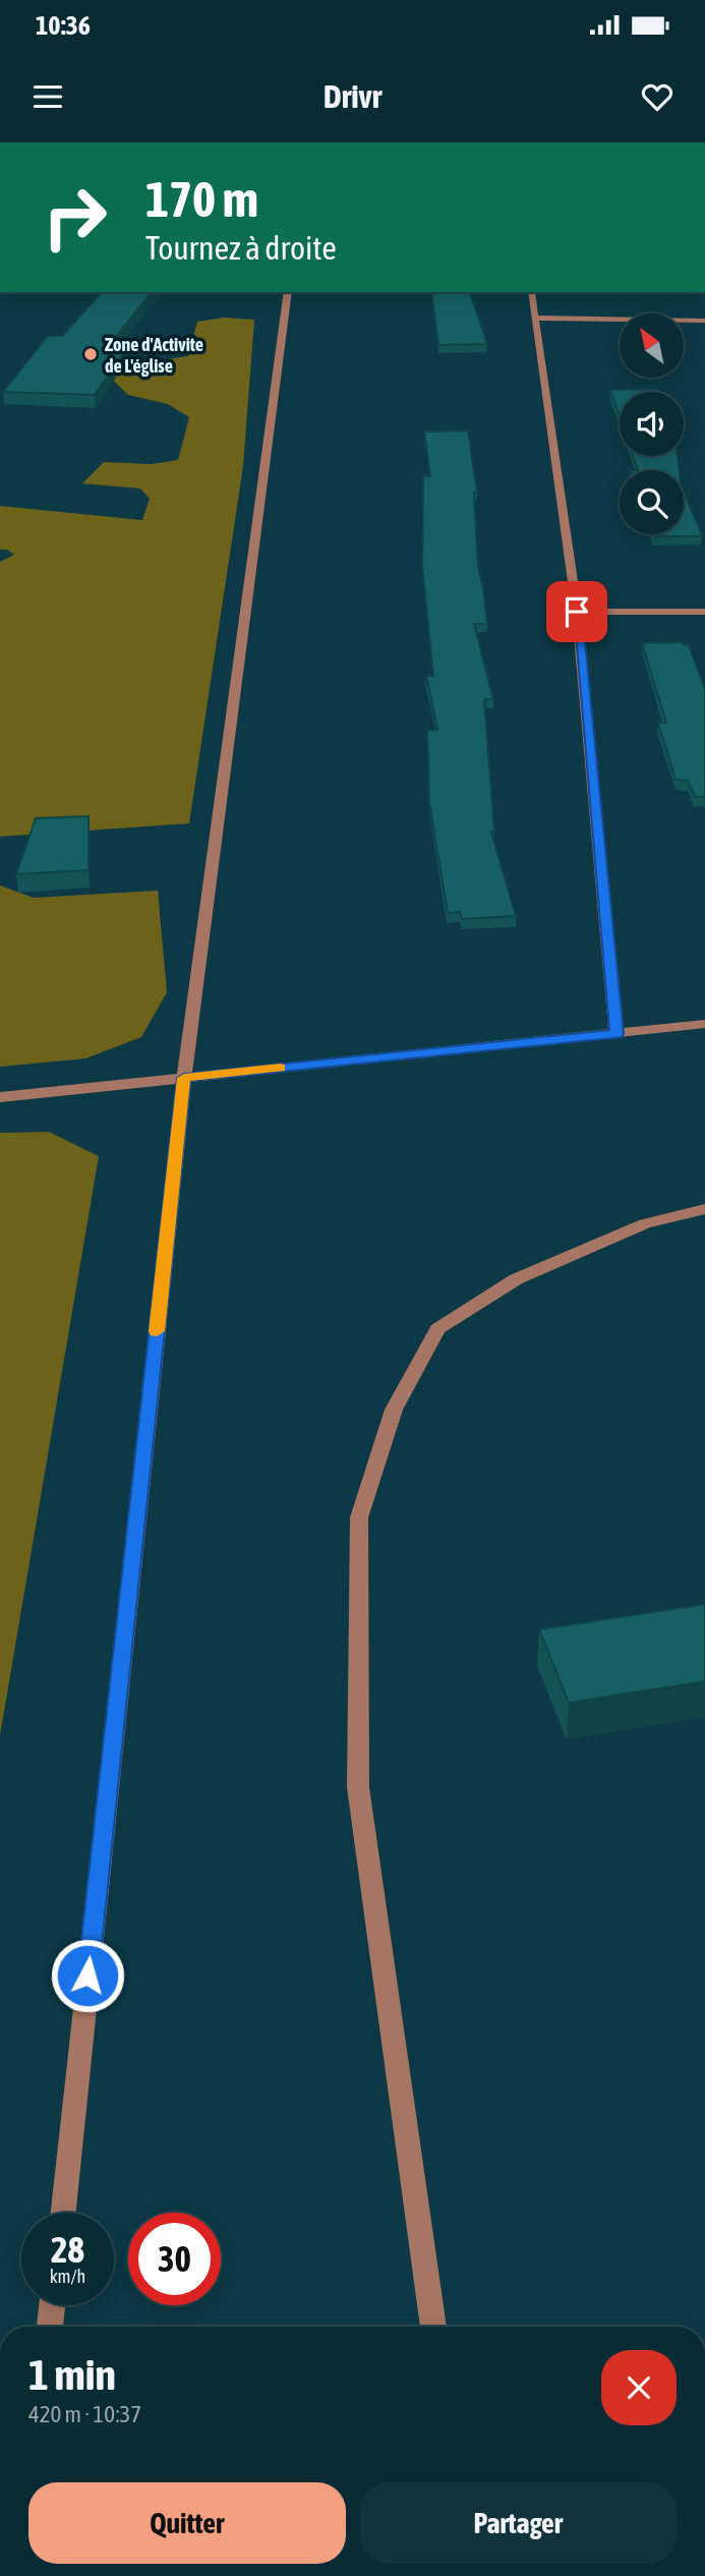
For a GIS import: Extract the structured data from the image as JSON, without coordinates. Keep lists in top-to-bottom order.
{
  "places": ["Zone d'Activite de L'église"],
  "north": "top left",
  "page": {
    "status": "10:36",
    "header": "Drivr",
    "turn": ["170 m", "Tournez à droite"],
    "speed": "28 km/h",
    "limit": "30",
    "heading": ["1 min", "420 m · 10:37"],
    "buttons": ["Quitter", "Partager"]
  }
}
